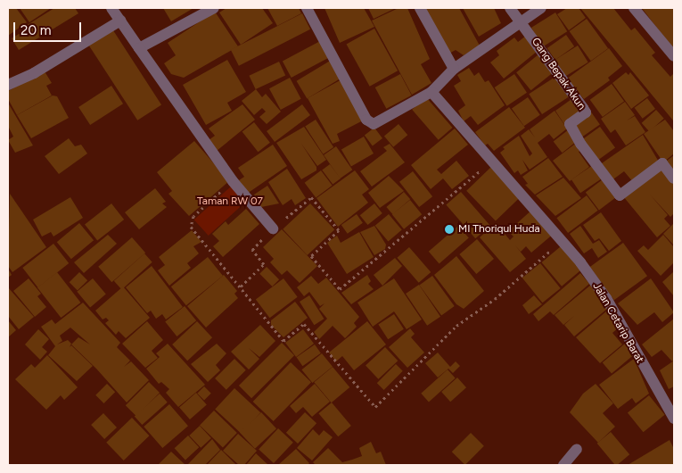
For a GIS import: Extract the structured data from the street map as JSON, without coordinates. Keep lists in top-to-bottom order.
{
  "streets": {
    "street": ["Gang Bepak Akun", "Jalan Cetarip Barat"]
  },
  "parks": ["Taman RW 07"],
  "places": ["MI Thoriqul Huda"],
  "scale_bar": "20 m"
}
